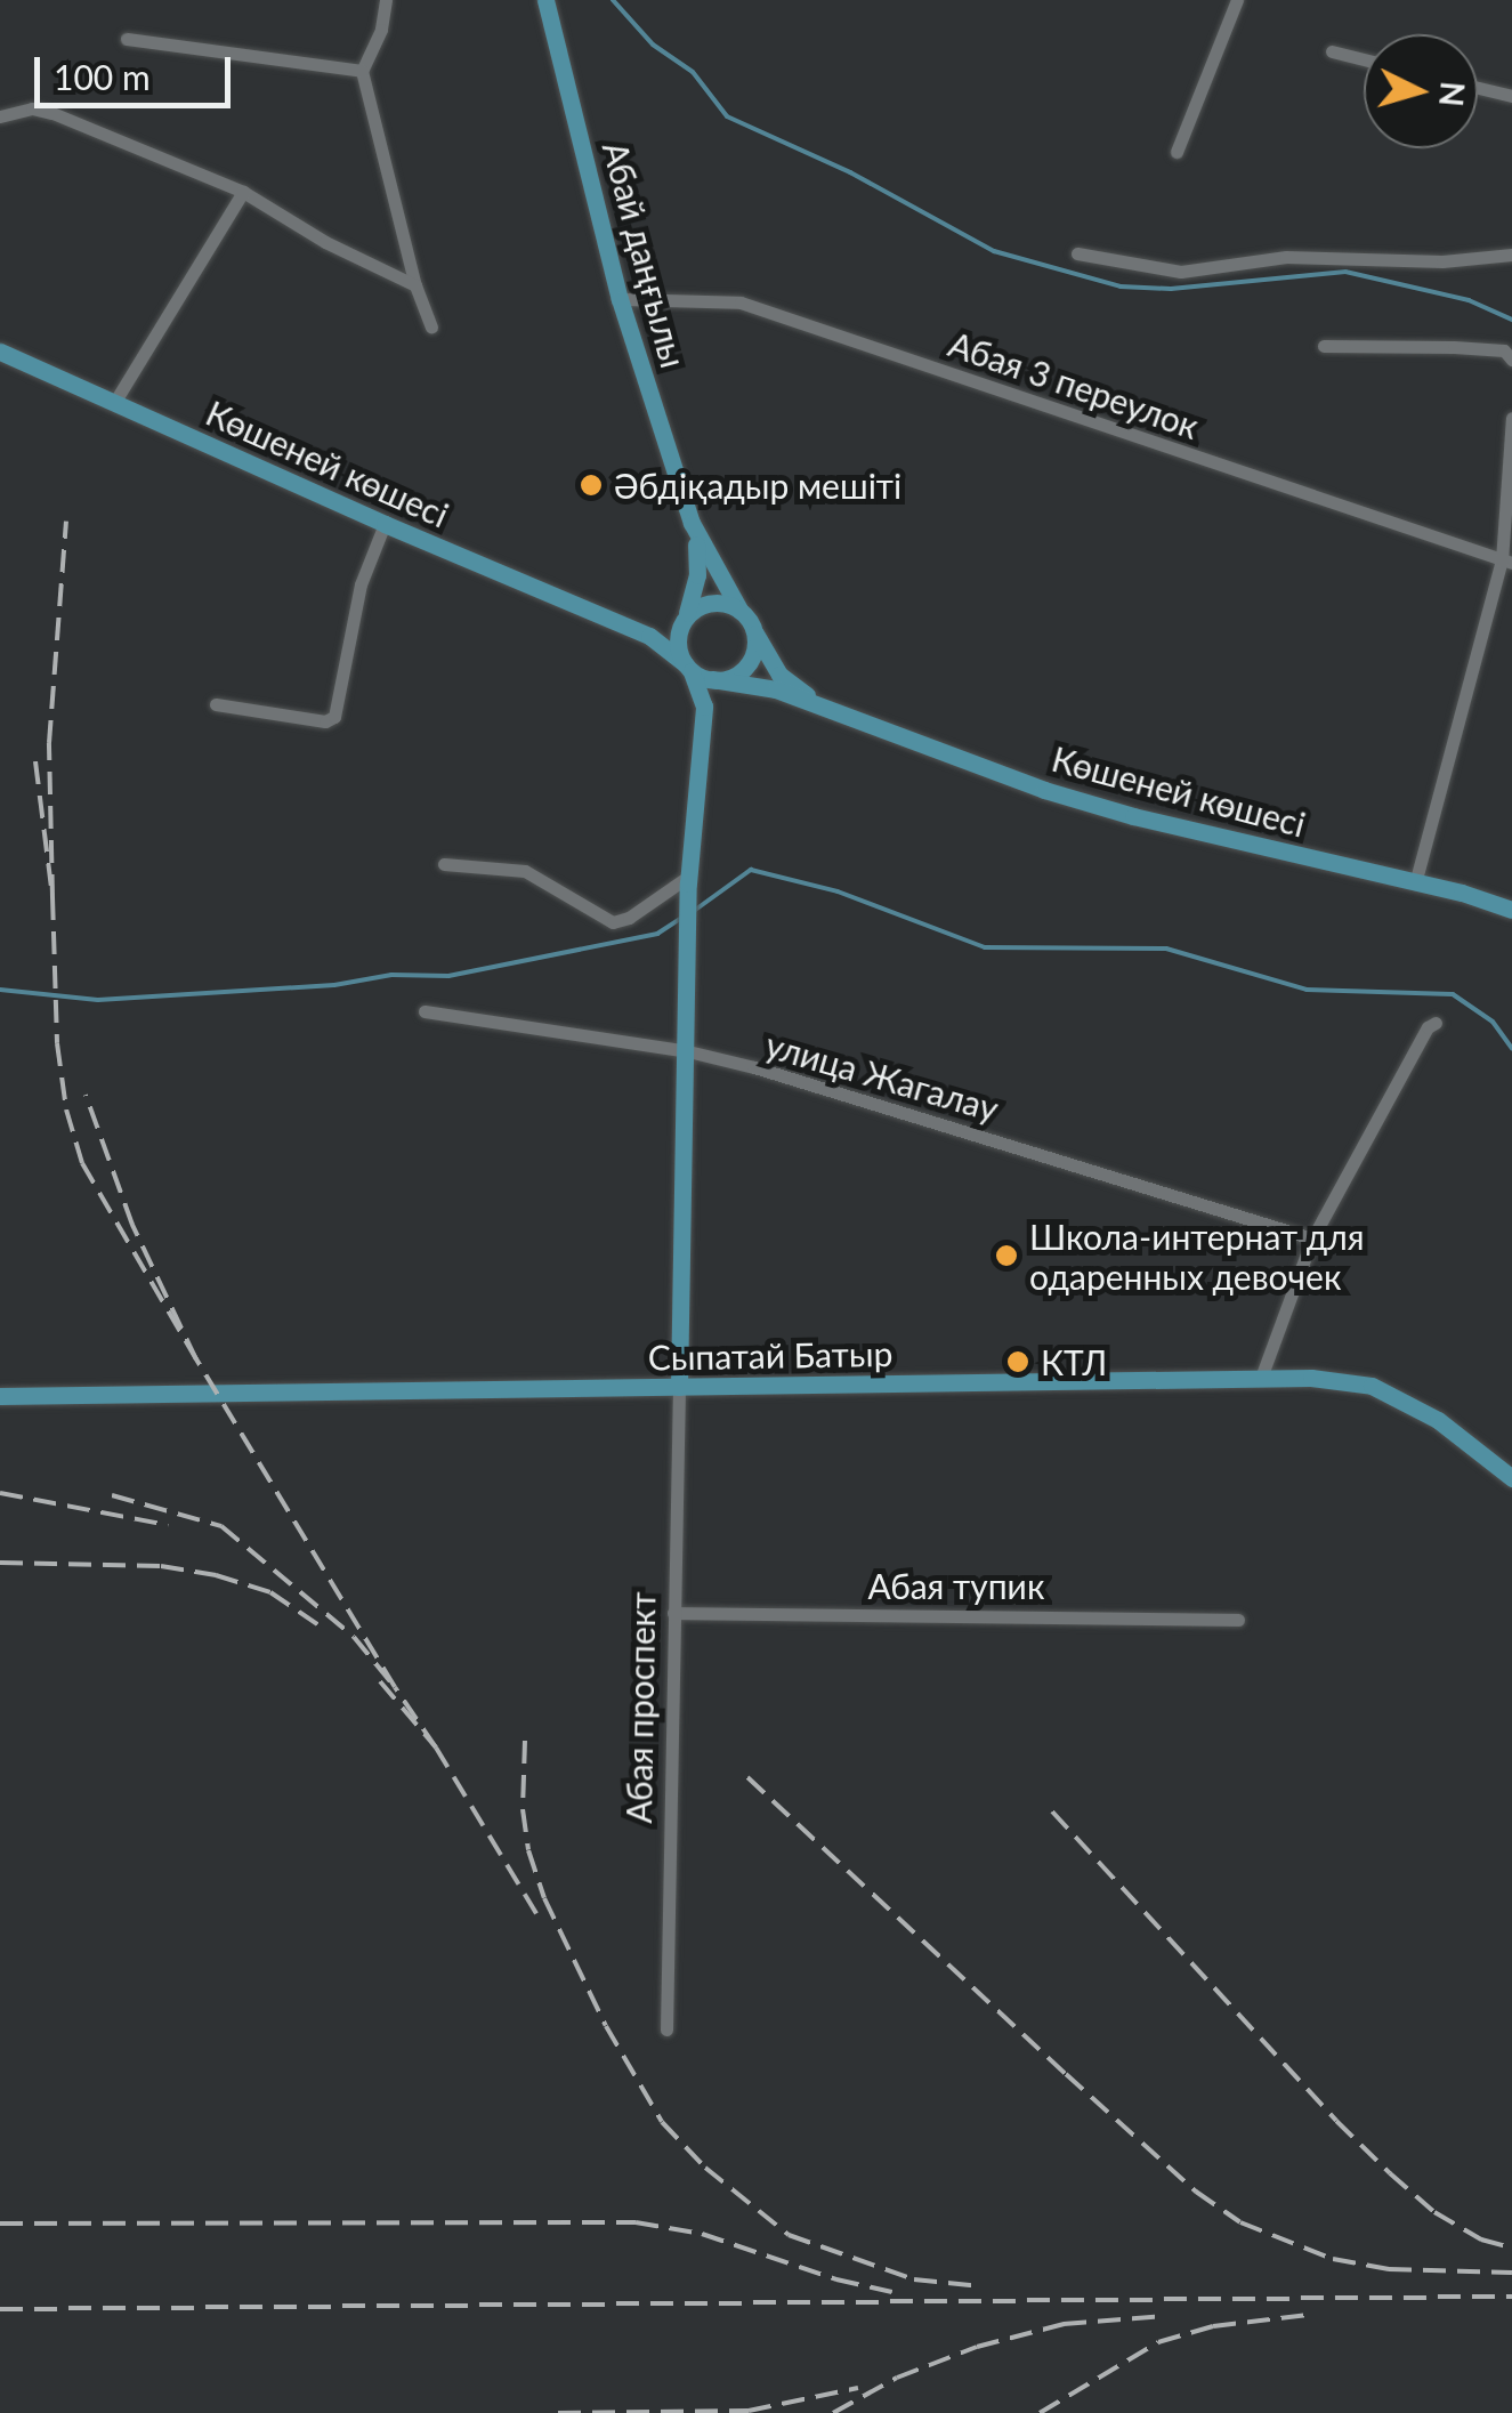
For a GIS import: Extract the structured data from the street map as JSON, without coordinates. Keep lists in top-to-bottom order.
{
  "streets": {
    "main road": ["Абай даңғылы", "Көшеней көшесі", "Сыпатай Батыр"],
    "street": [
      "Абая 3 переулок",
      "улица Жагалау",
      "Абая тупик",
      "Абая проспект"
    ]
  },
  "crossings": [
    ["Абай даңғылы", "Абая 3 переулок"],
    ["Сыпатай Батыр", "Абая проспект"],
    ["Абая тупик", "Абая проспект"]
  ],
  "places": ["Әбдіқадыр мешіті", "Школа-интернат для одаренных девочек", "КТЛ"],
  "scale_bar": "100 m",
  "north": "right"
}
